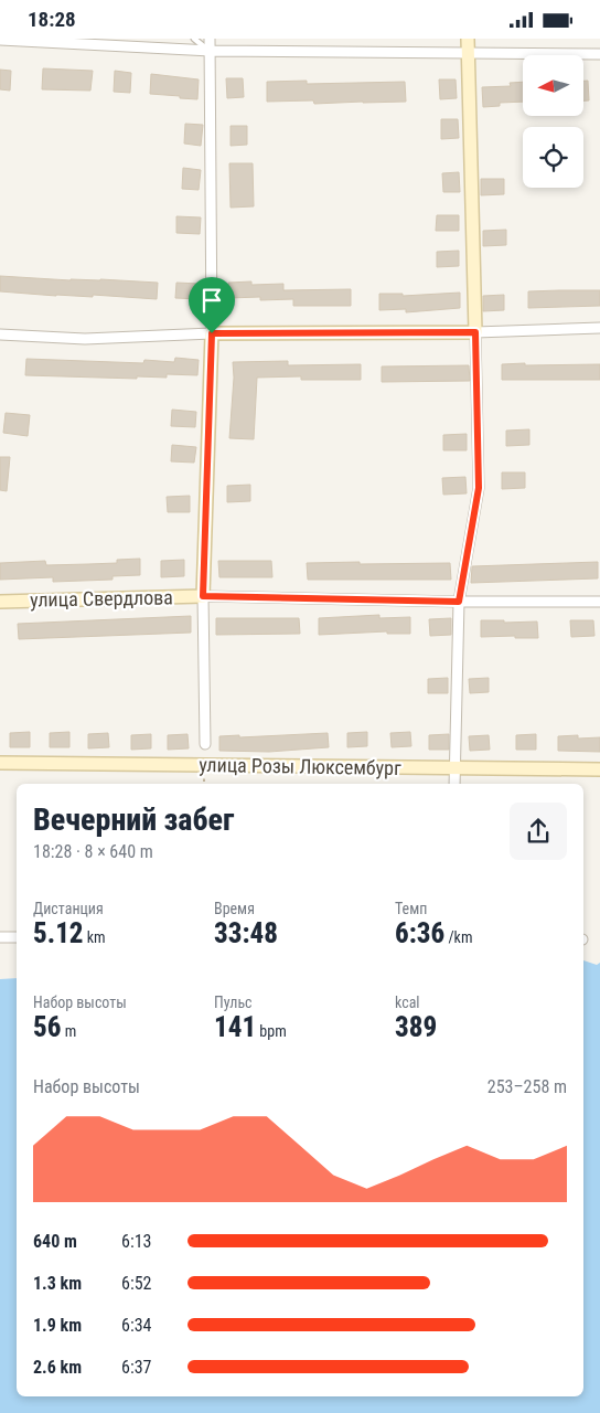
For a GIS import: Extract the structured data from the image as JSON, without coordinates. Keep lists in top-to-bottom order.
{
  "streets": {
    "street": ["улица Свердлова", "улица Розы Люксембург"]
  },
  "north": "left",
  "page": {
    "status": "18:28",
    "heading": ["Вечерний забег", "18:28 · 8 × 640 m"],
    "stats": [
      ["Дистанция", "5.12 km"],
      ["Время", "33:48"],
      ["Темп", "6:36 /km"],
      ["Набор высоты", "56 m"],
      ["Пульс", "141 bpm"],
      ["kcal", "389"]
    ],
    "chart": ["Набор высоты", "253–258 m"],
    "list": [
      {
        "name": "640 m",
        "note": "6:13"
      },
      {
        "name": "1.3 km",
        "note": "6:52"
      },
      {
        "name": "1.9 km",
        "note": "6:34"
      },
      {
        "name": "2.6 km",
        "note": "6:37"
      }
    ]
  }
}
